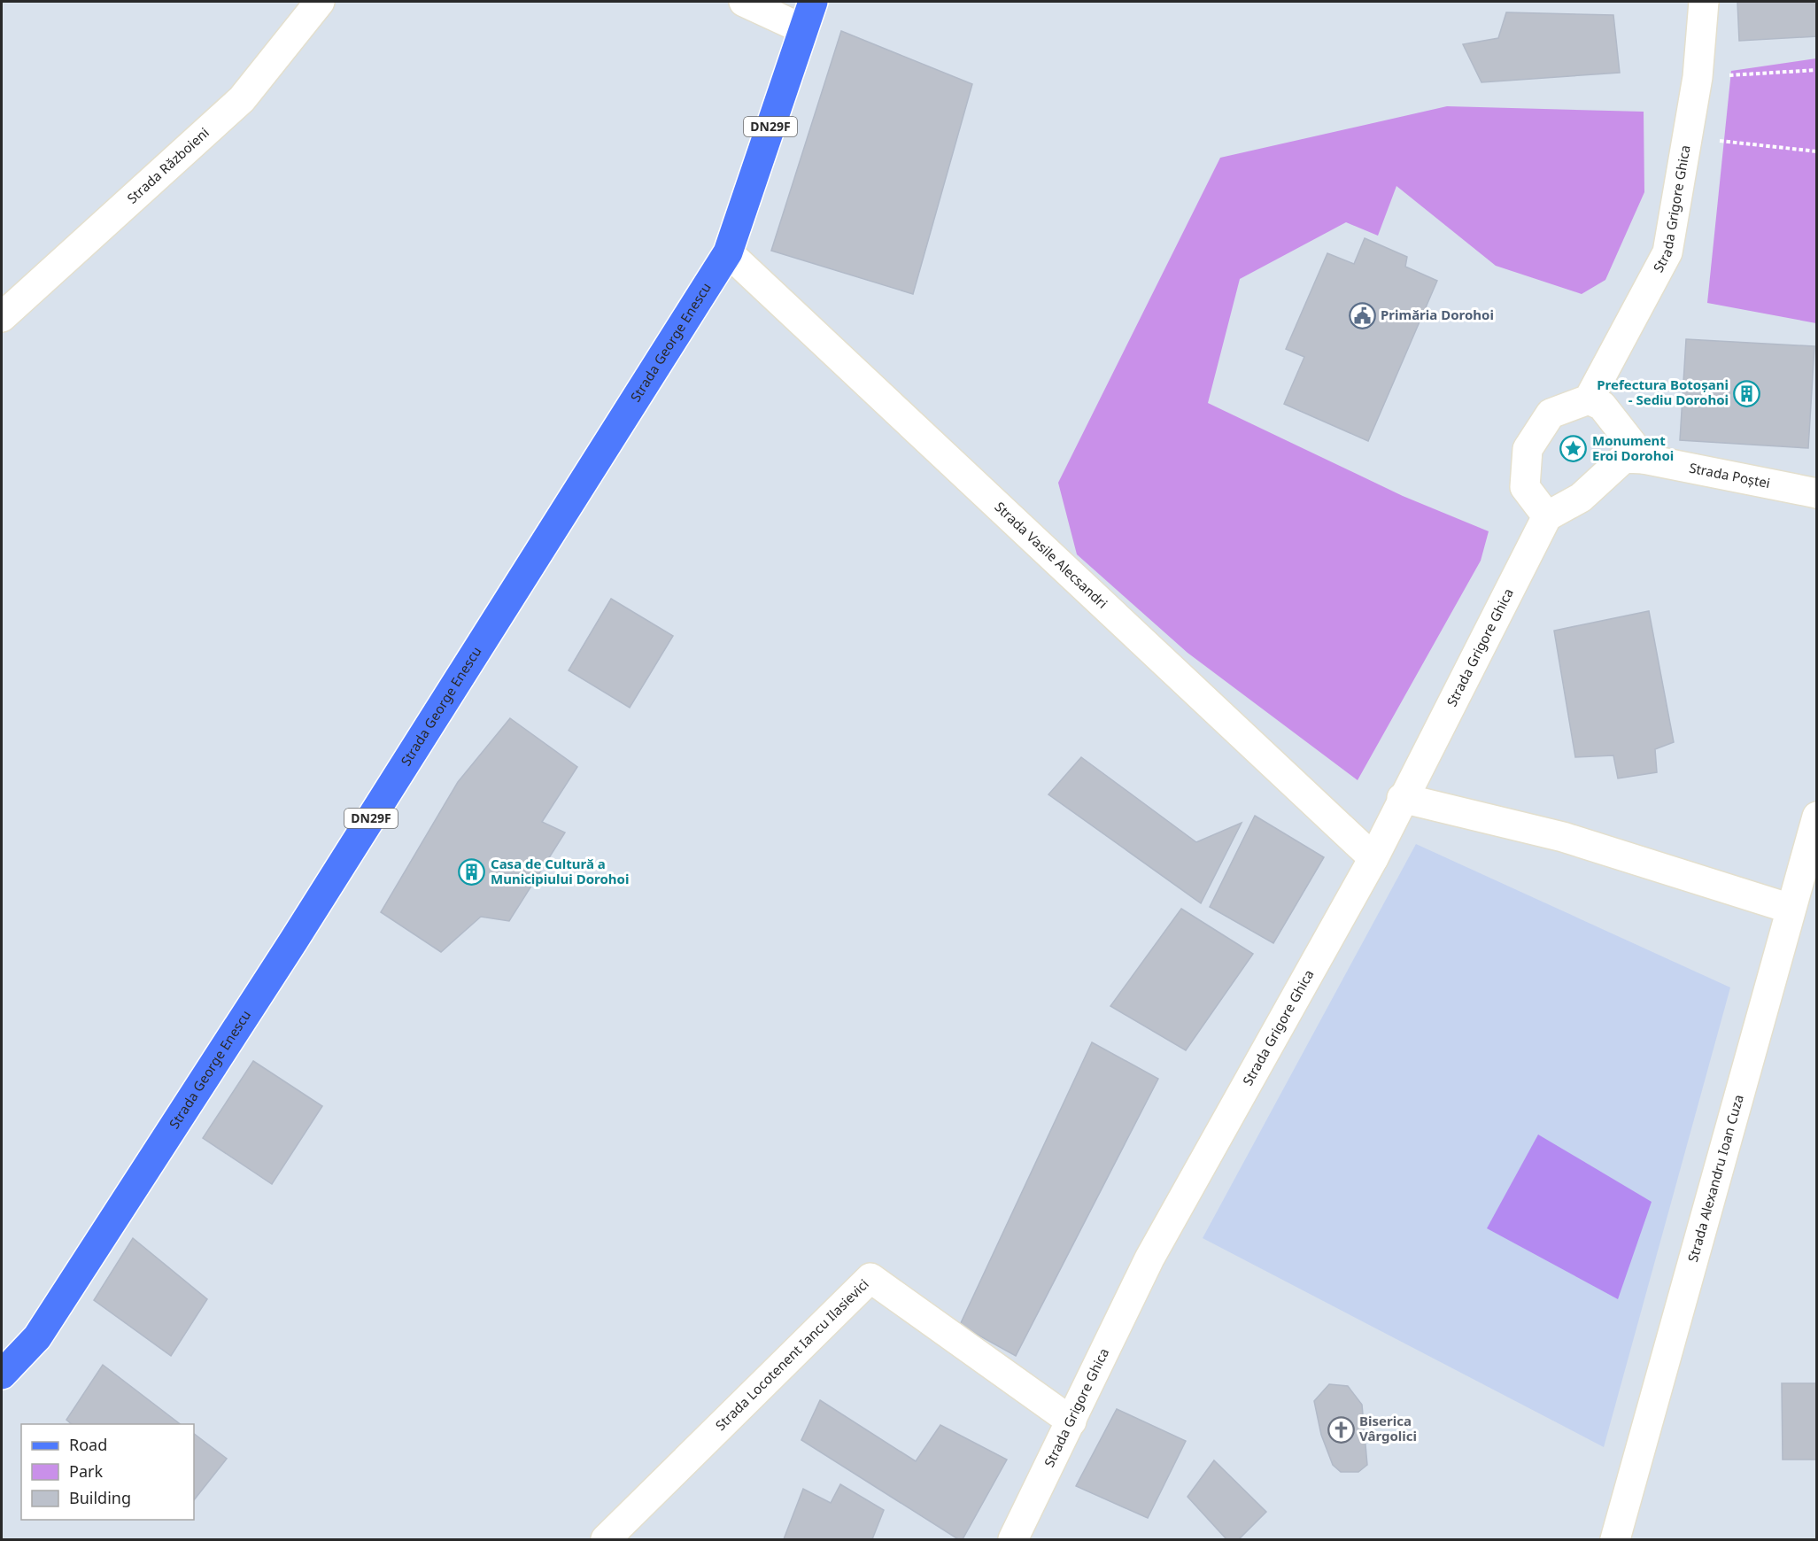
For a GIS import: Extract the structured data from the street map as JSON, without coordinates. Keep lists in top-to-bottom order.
{
  "streets": {
    "main road": ["DN29F", "Strada George Enescu"],
    "street": [
      "Strada Războieni",
      "Strada Grigore Ghica",
      "Strada Poștei",
      "Strada Vasile Alecsandri",
      "Strada Alexandru Ioan Cuza",
      "Strada Locotenent Iancu Ilasievici"
    ]
  },
  "crossings": [
    ["Strada Grigore Ghica", "Strada Vasile Alecsandri"],
    ["Strada Grigore Ghica", "Strada Locotenent Iancu Ilasievici"],
    ["Strada George Enescu", "Strada Vasile Alecsandri"]
  ],
  "places": {
    "public building": ["Primăria Dorohoi"],
    "building": ["Prefectura Botoșani - Sediu Dorohoi", "Casa de Cultură a Municipiului Dorohoi"],
    "place": ["Monument Eroi Dorohoi"],
    "church": ["Biserica Vârgolici"]
  },
  "legend": ["Road", "Park", "Building"]
}
